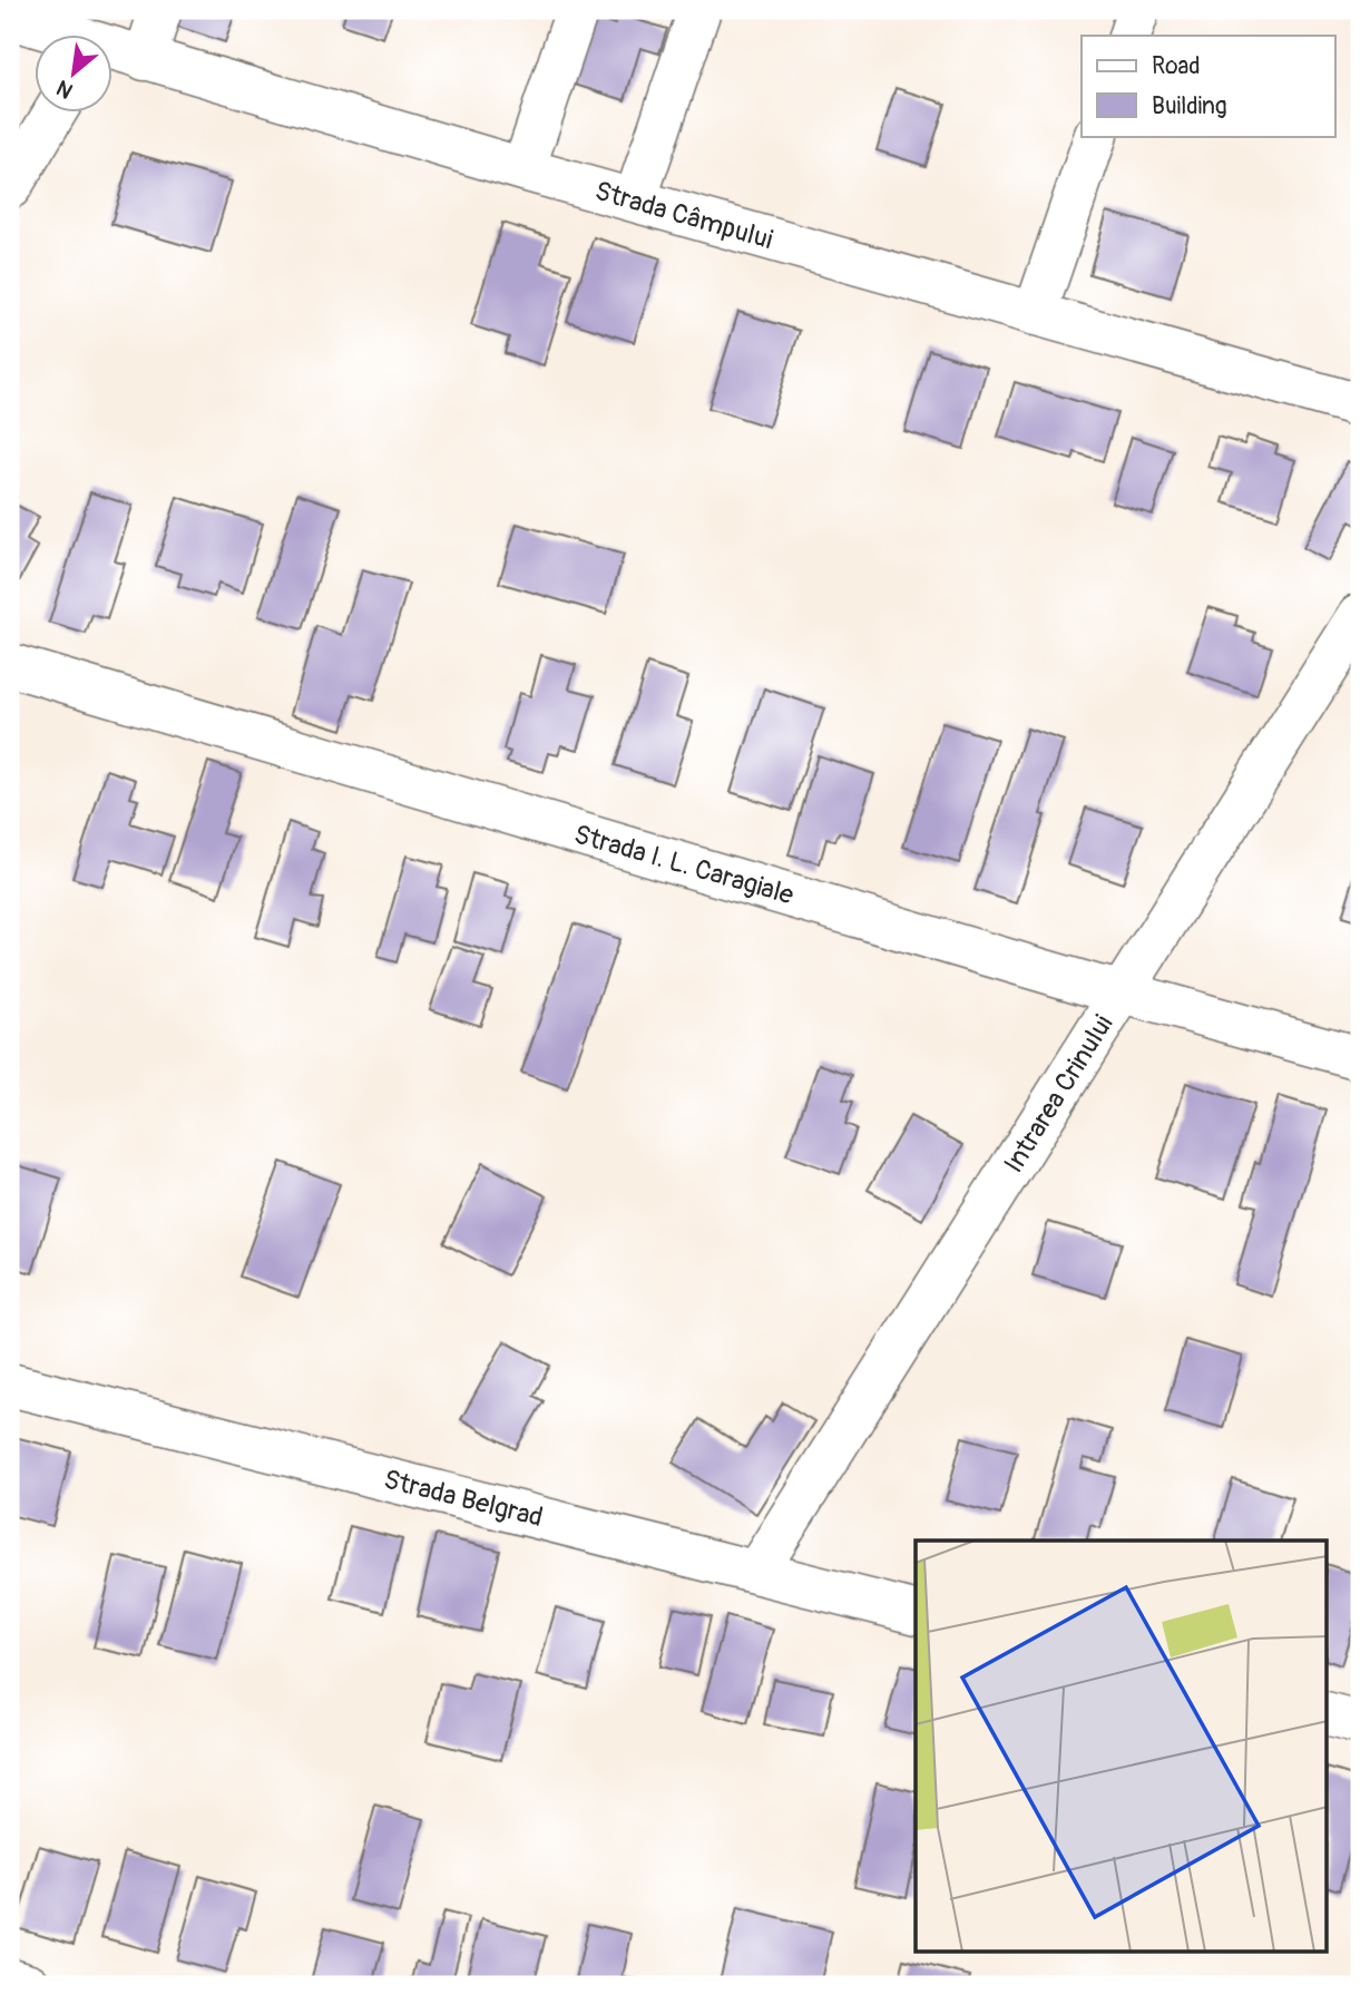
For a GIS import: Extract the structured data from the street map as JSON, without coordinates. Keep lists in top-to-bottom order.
{
  "streets": {
    "street": [
      "Strada Câmpului",
      "Strada I. L. Caragiale",
      "Intrarea Crinului",
      "Strada Belgrad"
    ]
  },
  "crossings": [
    ["Strada I. L. Caragiale", "Intrarea Crinului"],
    ["Intrarea Crinului", "Strada Belgrad"]
  ],
  "legend": ["Road", "Building"],
  "north": "bottom left"
}
